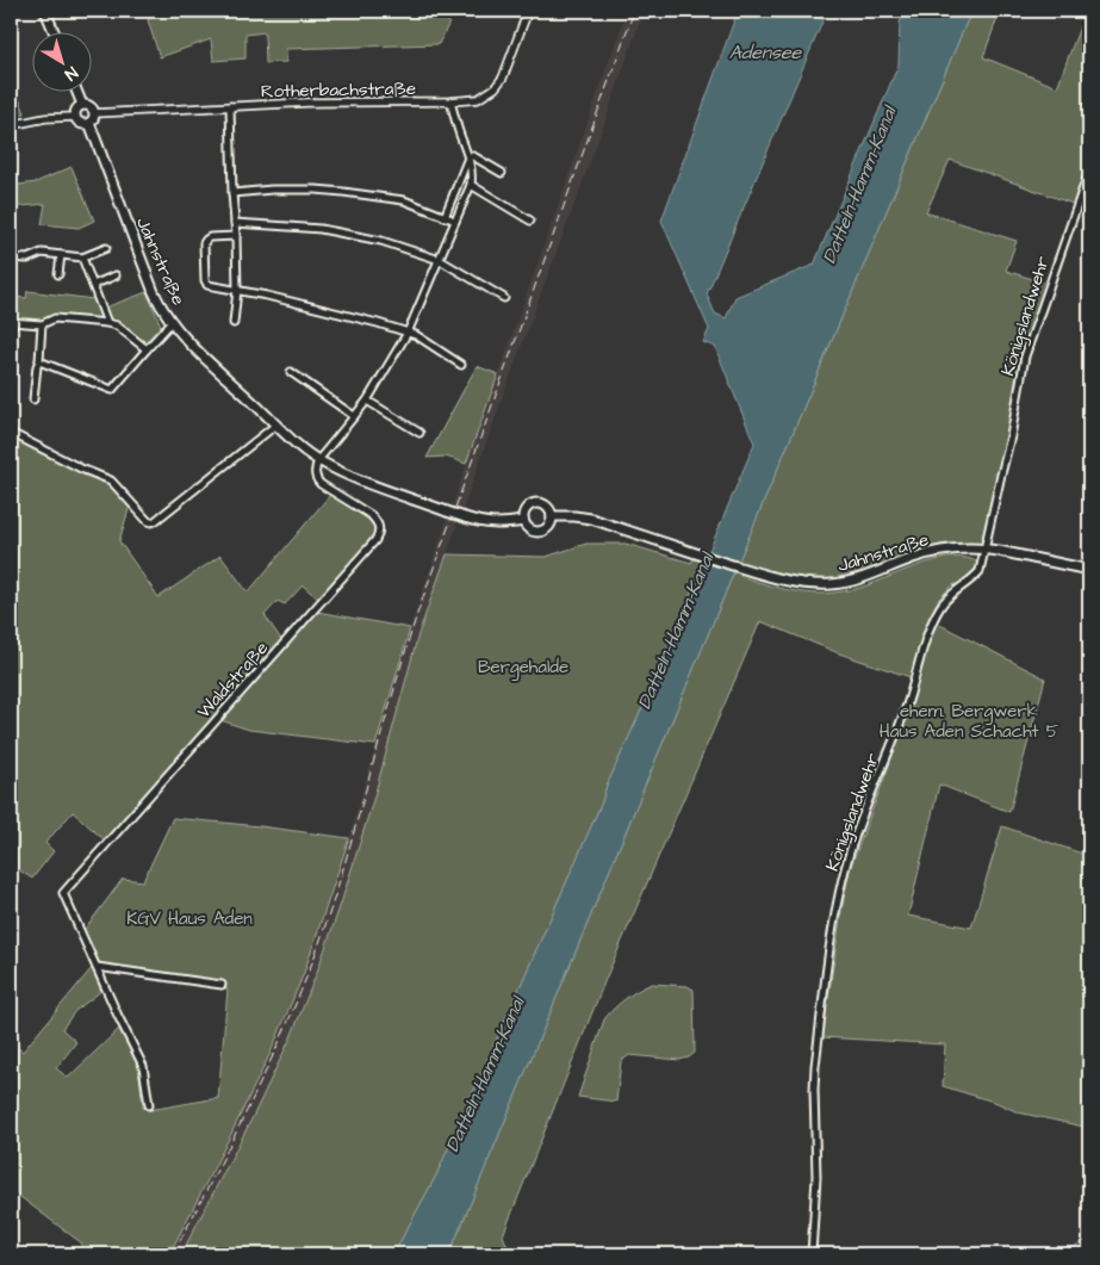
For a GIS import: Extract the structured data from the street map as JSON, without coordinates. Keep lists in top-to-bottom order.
{
  "streets": {
    "main road": ["Jahnstraße"],
    "street": ["Rotherbachstraße", "Königslandwehr", "Waldstraße"]
  },
  "crossings": [
    ["Rotherbachstraße", "Jahnstraße"],
    ["Jahnstraße", "Königslandwehr"],
    ["Jahnstraße", "Waldstraße"]
  ],
  "water": ["Adensee", "Datteln-Hamm-Kanal"],
  "parks": ["Bergehalde", "ehem. Bergwerk Haus Aden Schacht 5", "KGV Haus Aden"],
  "north": "bottom right"
}
